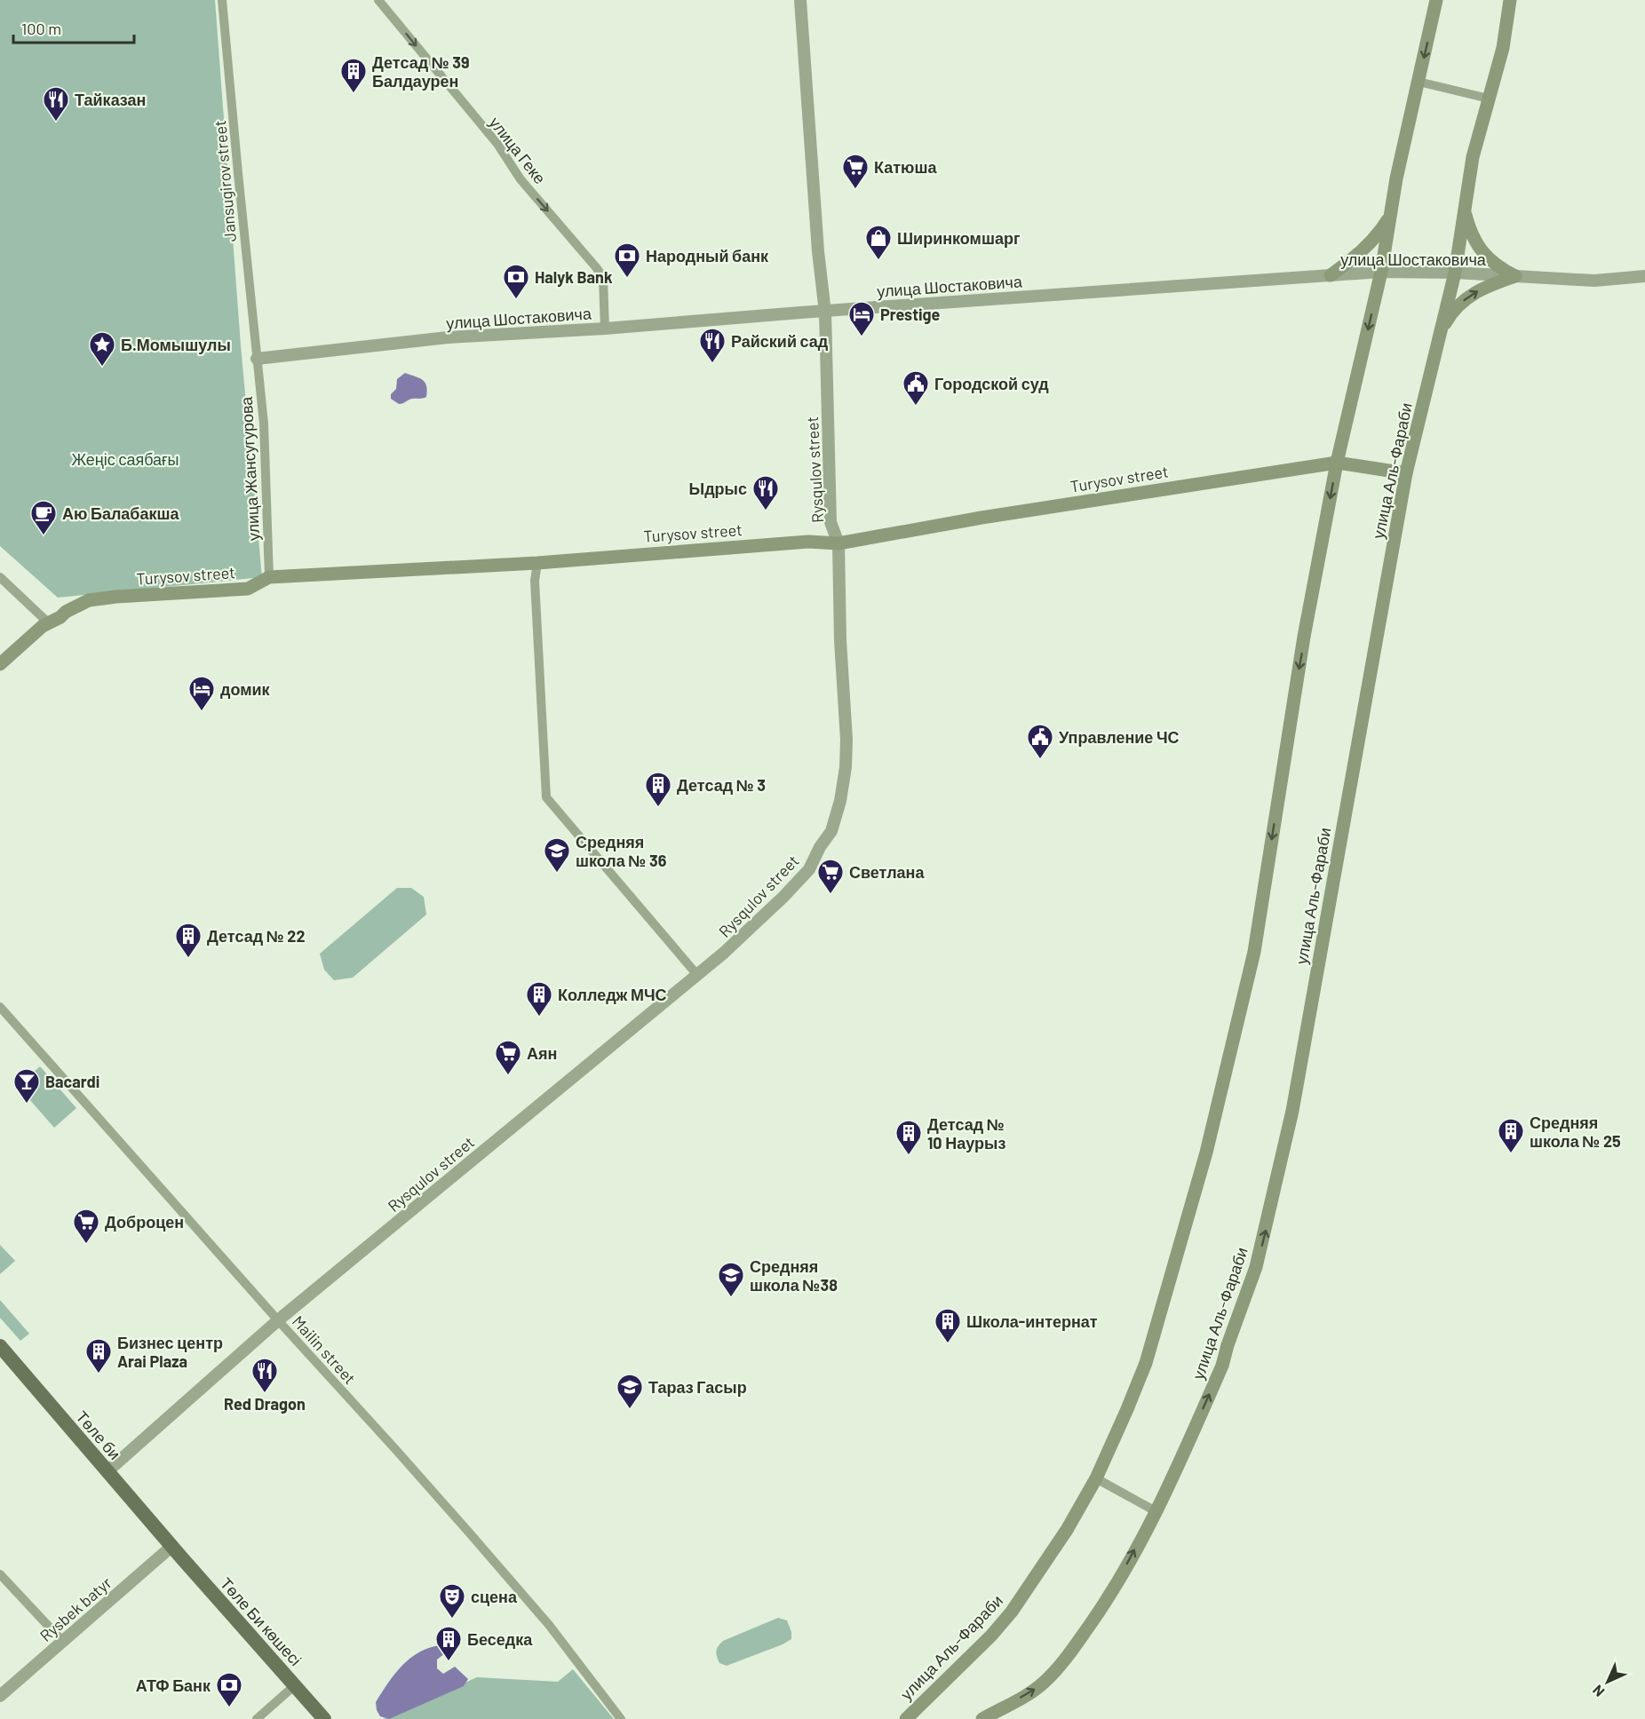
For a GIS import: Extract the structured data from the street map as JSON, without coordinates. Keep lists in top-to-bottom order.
{
  "streets": {
    "main road": [
      "улица Аль-Фараби",
      "Turysov street",
      "Төле би",
      "Төле Би көшесі"
    ],
    "street": [
      "улица Геке",
      "Jansugirov street",
      "улица Шостаковича",
      "улица Жансугурова",
      "Rysqulov street",
      "Mailin street",
      "Rysbek batyr"
    ]
  },
  "crossings": [
    ["улица Геке", "улица Шостаковича"],
    ["Jansugirov street", "улица Шостаковича"],
    ["Jansugirov street", "улица Жансугурова"],
    ["улица Шостаковича", "улица Жансугурова"],
    ["улица Шостаковича", "Rysqulov street"],
    ["улица Шостаковича", "улица Аль-Фараби"],
    ["улица Жансугурова", "Turysov street"],
    ["Rysqulov street", "Turysov street"],
    ["Rysqulov street", "Mailin street"],
    ["Rysqulov street", "Төле би"],
    ["улица Аль-Фараби", "Turysov street"],
    ["Төле би", "Rysbek batyr"],
    ["Төле би", "Төле Би көшесі"],
    ["Rysbek batyr", "Төле Би көшесі"]
  ],
  "one_way": ["улица Геке"],
  "parks": ["Жеңіс саябағы"],
  "places": {
    "building": [
      "Детсад № 39 Балдаурен",
      "Детсад № 3",
      "Детсад № 22",
      "Колледж МЧС",
      "Средняя школа № 25",
      "Детсад № 10 Наурыз",
      "Школа-интернат",
      "Бизнес центр Arai Plaza",
      "Беседка"
    ],
    "restaurant": [
      "Тайказан",
      "Райский сад",
      "Ыдрыс",
      "Red Dragon"
    ],
    "supermarket": [
      "Катюша",
      "Светлана",
      "Аян",
      "Доброцен"
    ],
    "shop": ["Ширинкомшарг"],
    "bank": ["Народный банк", "Halyk Bank", "АТФ Банк"],
    "hotel": ["Prestige", "домик"],
    "place": ["Б.Момышулы"],
    "public building": ["Городской суд", "Управление ЧС"],
    "cafe": ["Аю Балабакша"],
    "school or university": ["Средняя школа № 36", "Средняя школа №38", "Тараз Гасыр"],
    "bar": ["Bacardi"],
    "theatre": ["сцена"]
  },
  "scale_bar": "100 m",
  "north": "bottom left"
}
